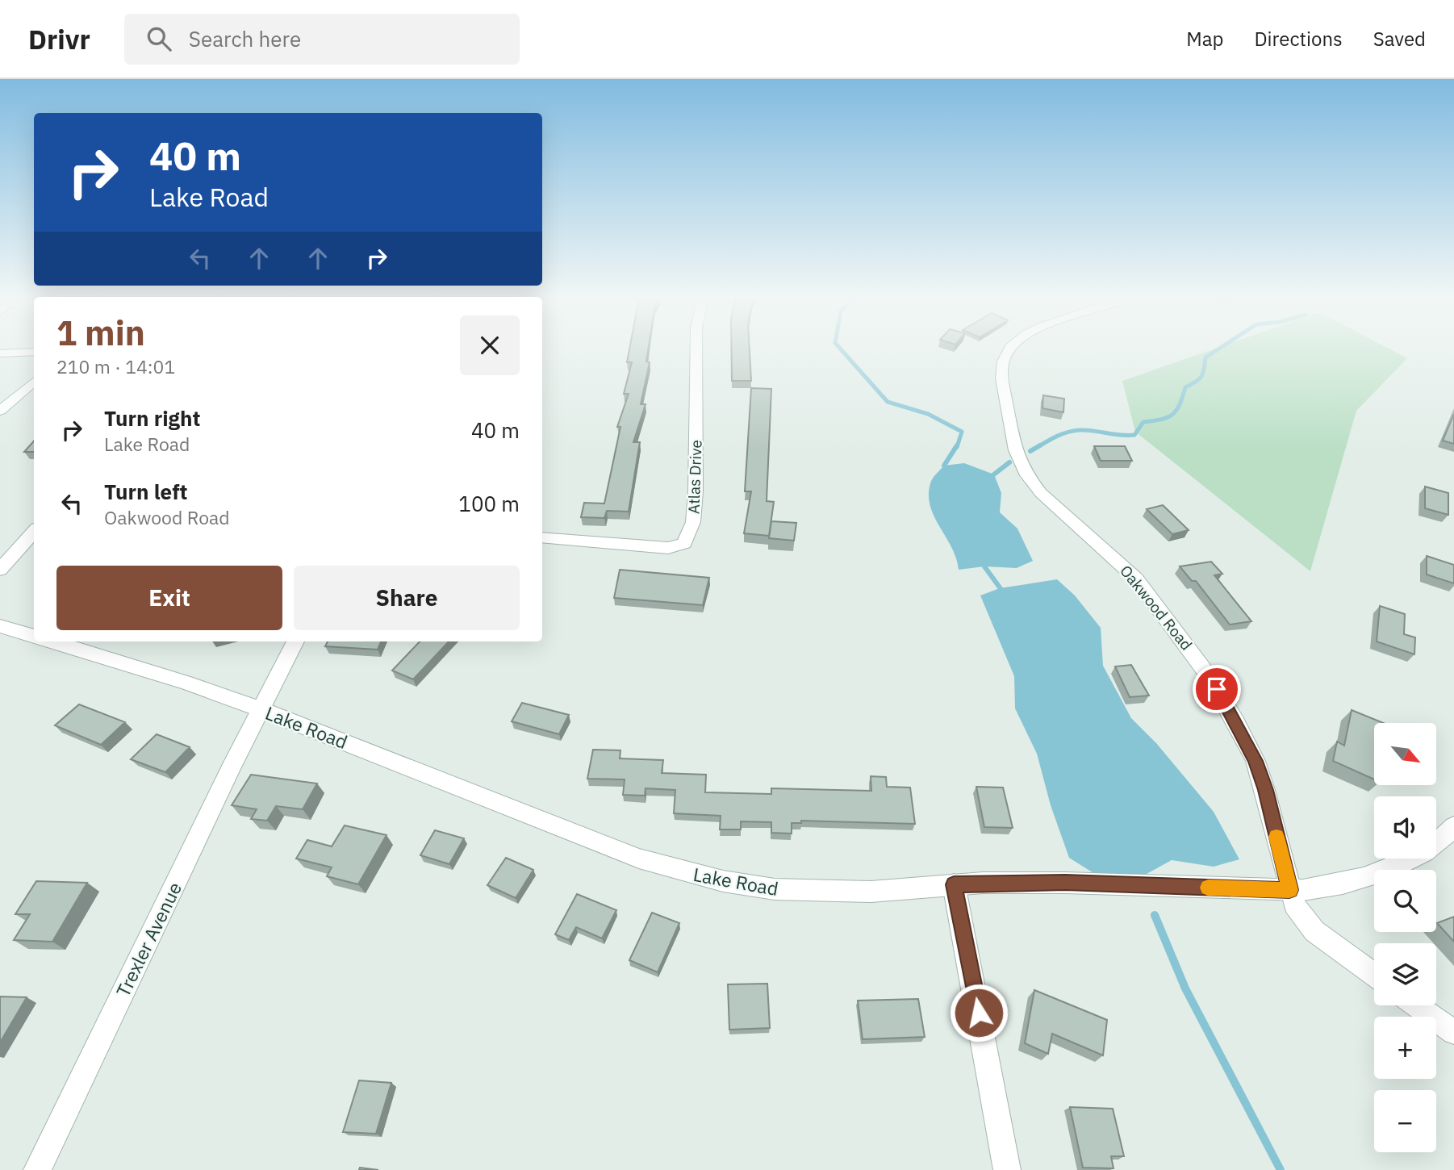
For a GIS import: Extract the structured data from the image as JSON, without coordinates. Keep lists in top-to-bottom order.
{
  "streets": {
    "street": [
      "Atlas Drive",
      "Oakwood Road",
      "Lake Road",
      "Trexler Avenue"
    ]
  },
  "crossings": [
    ["Oakwood Road", "Lake Road"],
    ["Lake Road", "Trexler Avenue"]
  ],
  "north": "bottom right",
  "page": {
    "header": "Drivr",
    "search": "Search here",
    "nav": ["Map", "Directions", "Saved"],
    "turn": ["40 m", "Lake Road"],
    "heading": ["1 min", "210 m · 14:01"],
    "list": [
      {
        "name": "Turn right",
        "note": "Lake Road",
        "value": "40 m"
      },
      {
        "name": "Turn left",
        "note": "Oakwood Road",
        "value": "100 m"
      }
    ],
    "buttons": ["Exit", "Share"],
    "map_buttons": ["+", "−"]
  }
}
